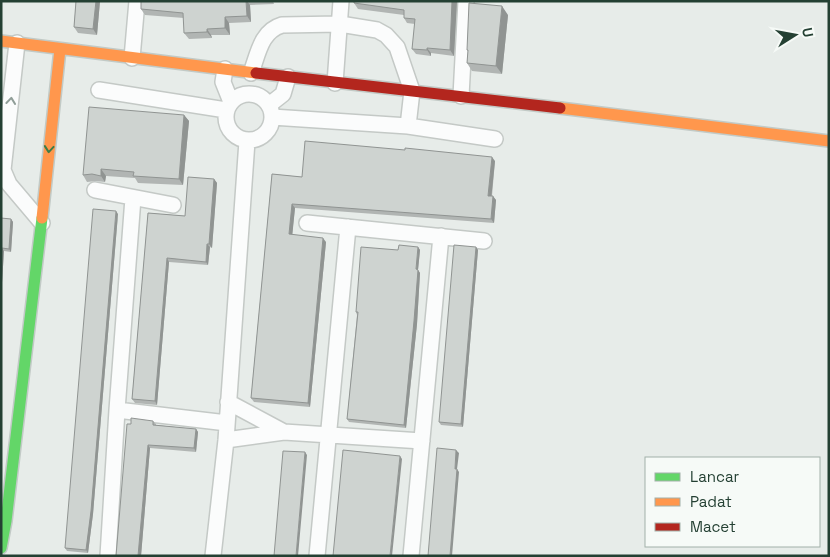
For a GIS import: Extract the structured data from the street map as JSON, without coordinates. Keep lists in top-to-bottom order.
{
  "legend": ["Lancar", "Padat", "Macet"],
  "north": "right"
}
